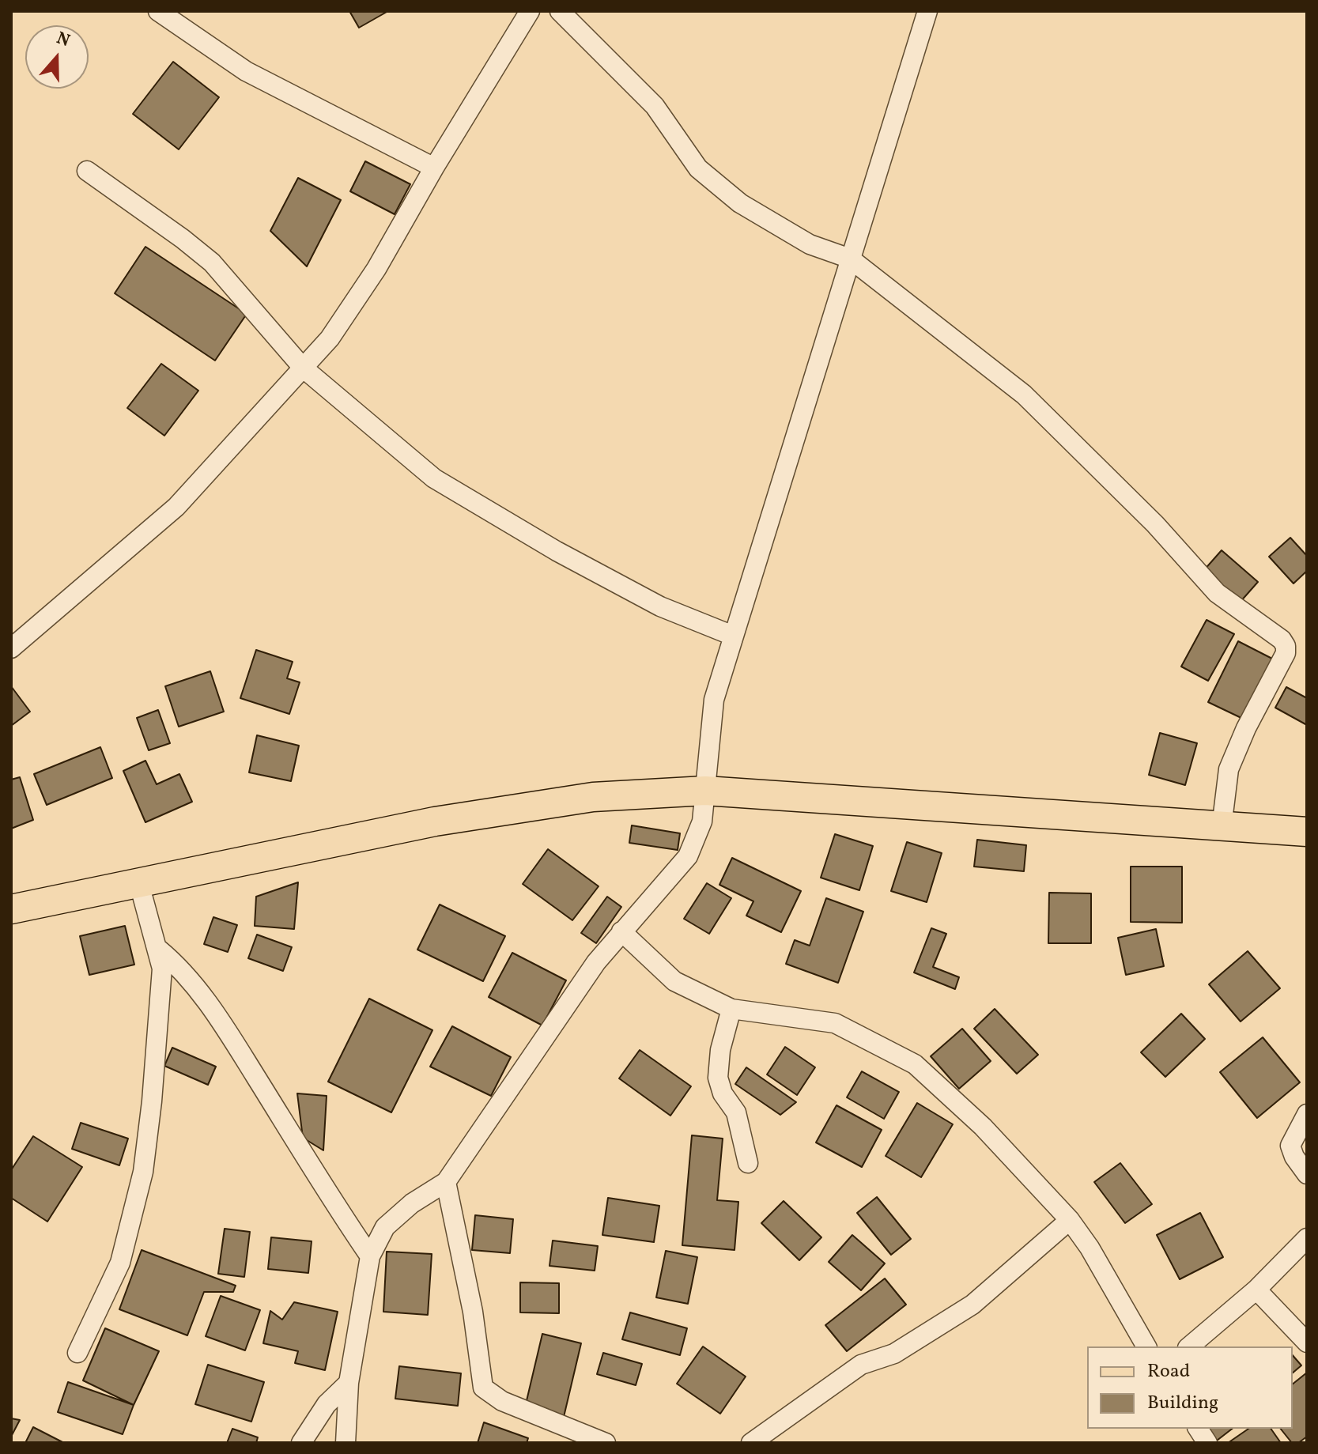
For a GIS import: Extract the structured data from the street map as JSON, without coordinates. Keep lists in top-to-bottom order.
{
  "legend": ["Road", "Building"],
  "north": "top"
}
